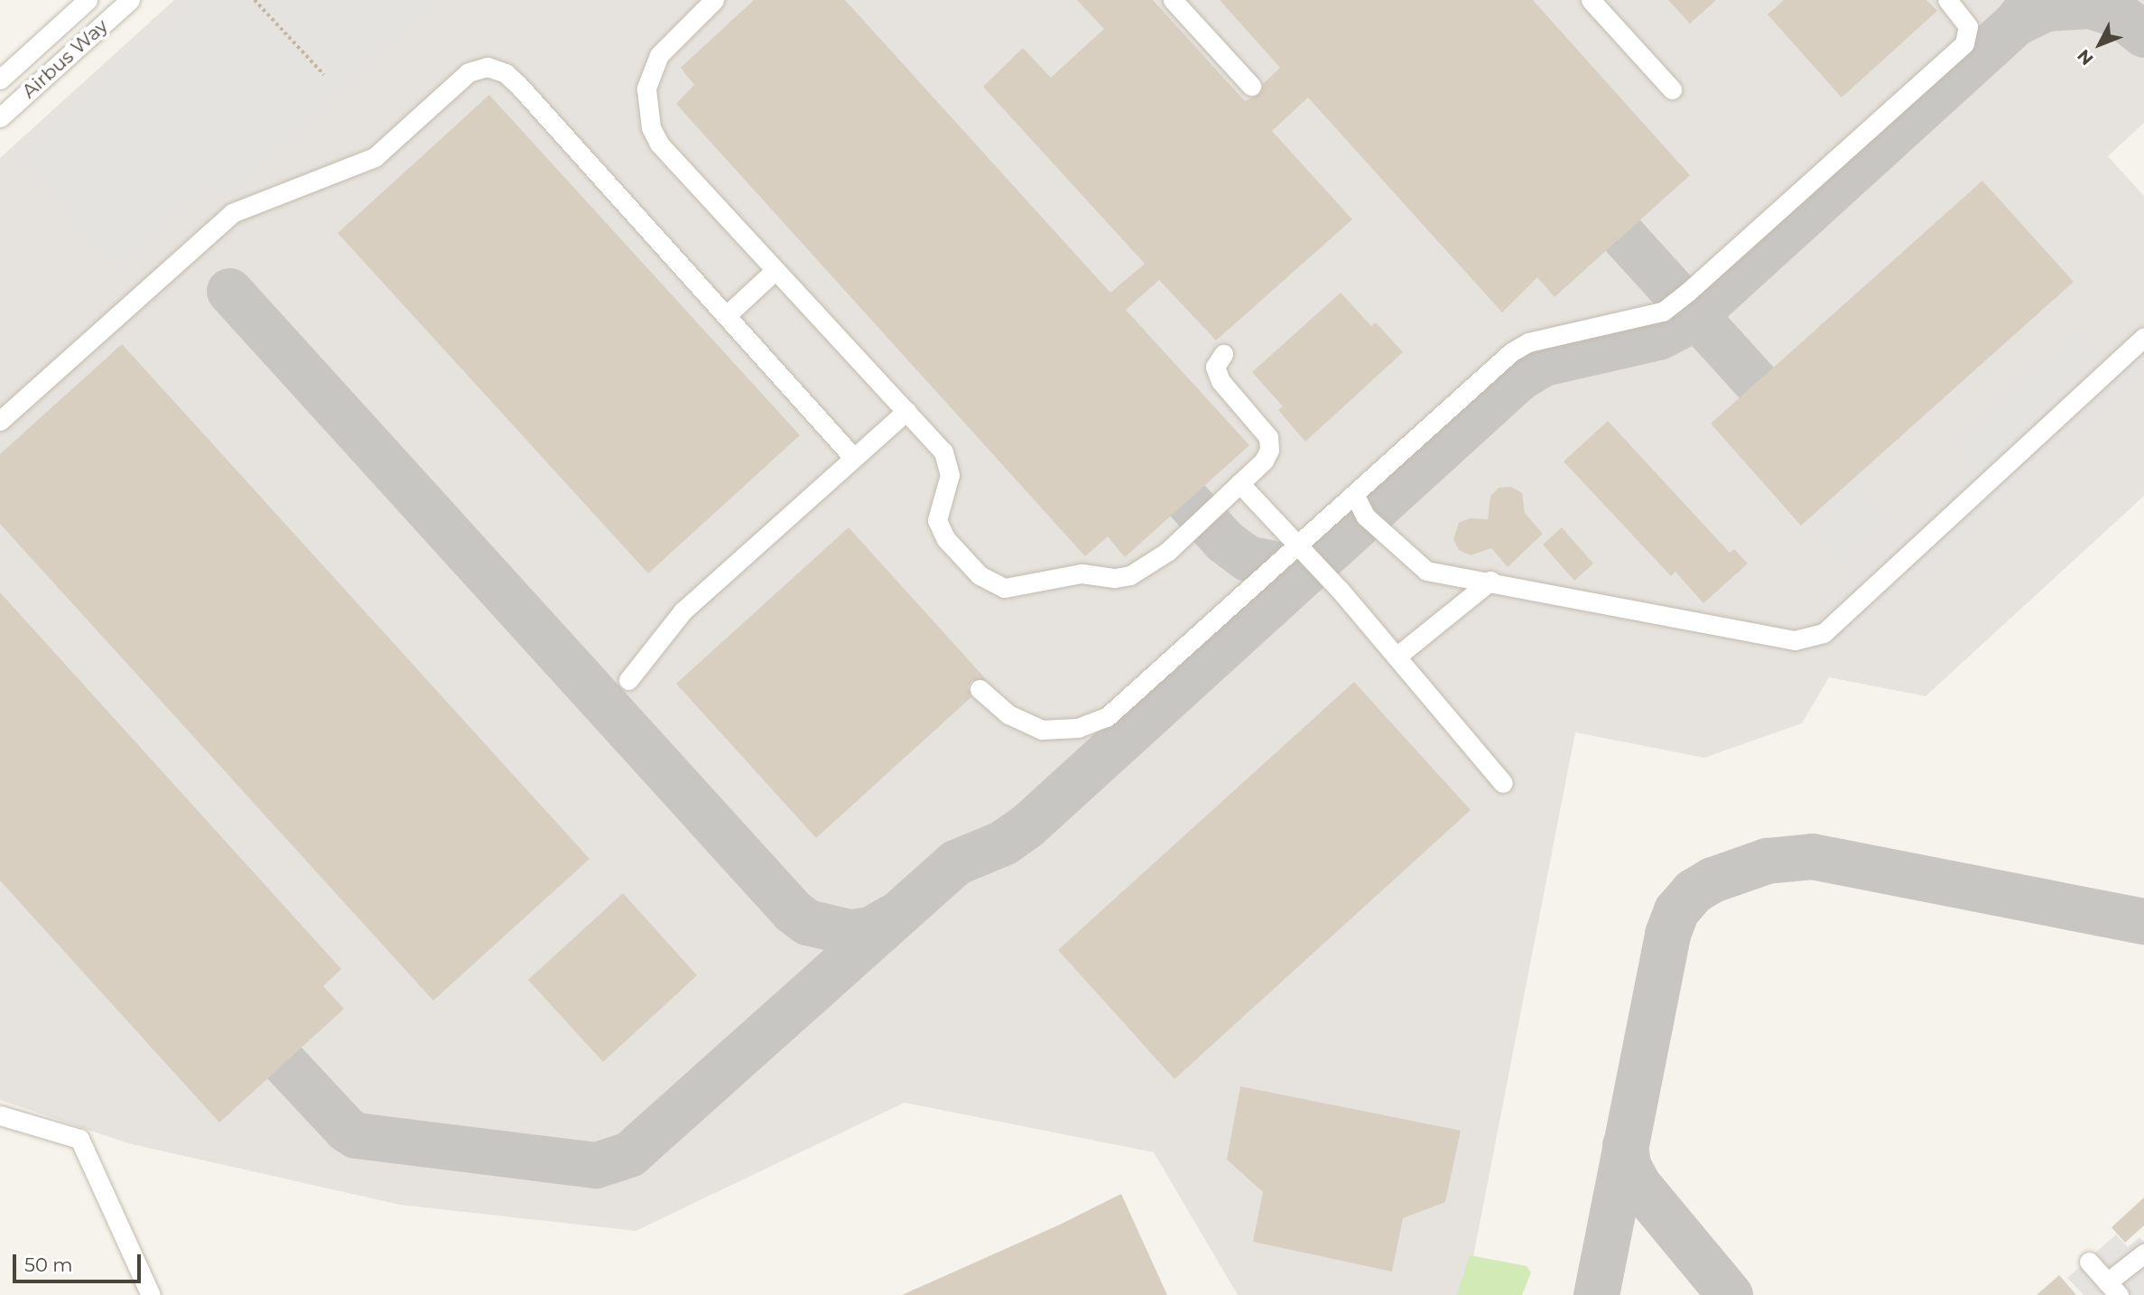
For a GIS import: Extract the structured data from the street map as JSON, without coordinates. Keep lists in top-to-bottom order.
{
  "streets": {
    "street": ["Airbus Way"]
  },
  "scale_bar": "50 m",
  "north": "bottom left"
}
